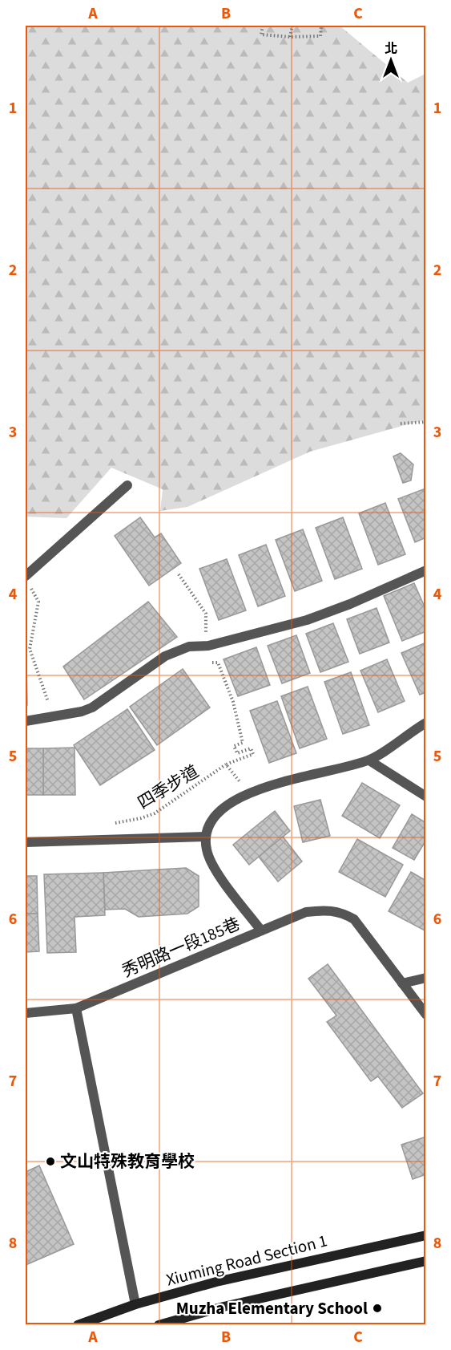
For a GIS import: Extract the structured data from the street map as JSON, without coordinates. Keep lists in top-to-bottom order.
{
  "streets": {
    "main road": ["Xiuming Road Section 1"],
    "lane": ["秀明路一段185巷"],
    "path": ["四季步道"]
  },
  "places": ["文山特殊教育學校", "Muzha Elementary School"],
  "north": "top",
  "grid": {
    "columns": ["A", "B", "C"],
    "rows": [
      "1",
      "2",
      "3",
      "4",
      "5",
      "6",
      "7",
      "8"
    ]
  }
}
